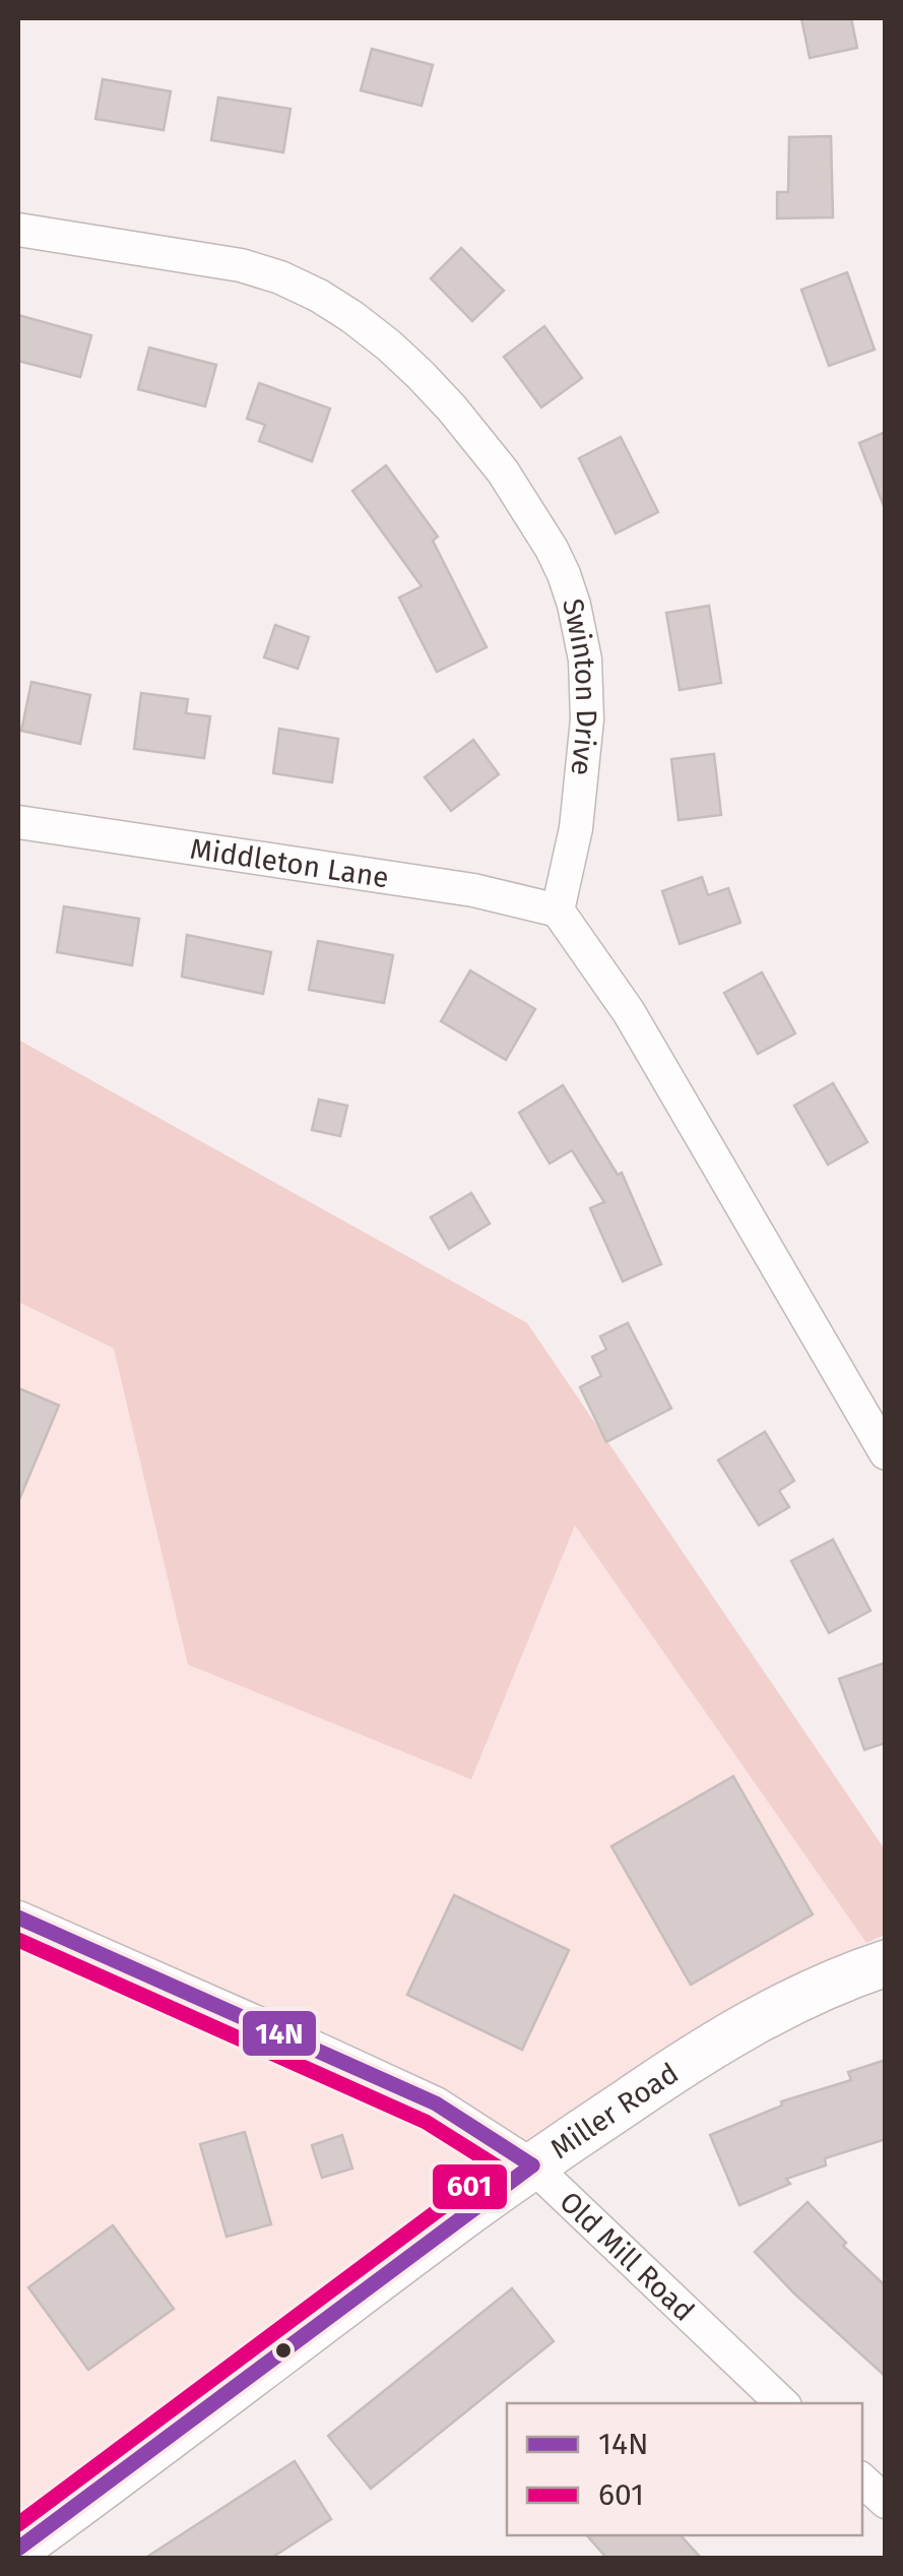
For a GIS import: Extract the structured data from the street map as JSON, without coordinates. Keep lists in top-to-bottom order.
{
  "streets": {
    "street": [
      "Swinton Drive",
      "Middleton Lane",
      "Miller Road",
      "Old Mill Road"
    ]
  },
  "crossings": [
    ["Swinton Drive", "Middleton Lane"],
    ["Miller Road", "Old Mill Road"]
  ],
  "lines": ["transit line 14N", "transit line 601"],
  "legend": ["14N", "601"]
}
